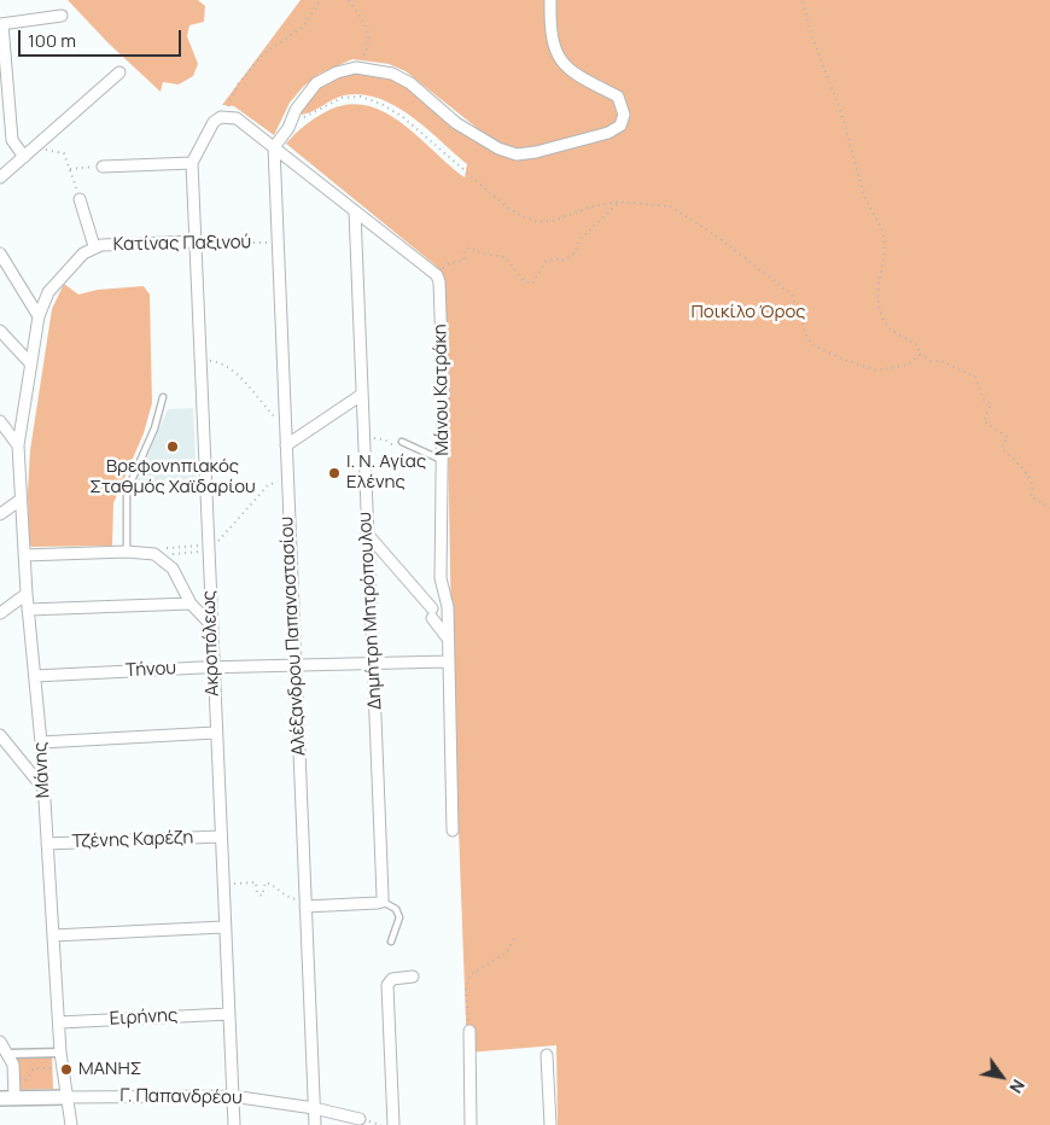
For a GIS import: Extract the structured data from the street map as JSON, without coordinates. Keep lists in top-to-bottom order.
{
  "streets": {
    "street": [
      "Κατίνας Παξινού",
      "Μάνου Κατράκη",
      "Δημήτρη Μητρόπουλου",
      "Αλέξανδρου Παπαναστασίου",
      "Ακροπόλεως",
      "Τήνου",
      "Μάνης",
      "Τζένης Καρέζη",
      "Ειρήνης",
      "Γ. Παπανδρέου"
    ]
  },
  "crossings": [
    ["Κατίνας Παξινού", "Αλέξανδρου Παπαναστασίου"],
    ["Κατίνας Παξινού", "Ακροπόλεως"],
    ["Κατίνας Παξινού", "Μάνης"],
    ["Μάνου Κατράκη", "Τήνου"],
    ["Δημήτρη Μητρόπουλου", "Τήνου"],
    ["Αλέξανδρου Παπαναστασίου", "Τήνου"],
    ["Αλέξανδρου Παπαναστασίου", "Γ. Παπανδρέου"],
    ["Ακροπόλεως", "Τήνου"],
    ["Ακροπόλεως", "Τζένης Καρέζη"],
    ["Ακροπόλεως", "Ειρήνης"],
    ["Ακροπόλεως", "Γ. Παπανδρέου"],
    ["Τήνου", "Μάνης"],
    ["Μάνης", "Τζένης Καρέζη"],
    ["Μάνης", "Ειρήνης"],
    ["Μάνης", "Γ. Παπανδρέου"]
  ],
  "parks": ["Ποικίλο Όρος"],
  "places": ["Βρεφονηπιακός Σταθμός Χαϊδαρίου", "Ι. Ν. Αγίας Ελένης", "ΜΑΝΗΣ"],
  "scale_bar": "100 m",
  "north": "bottom right"
}
